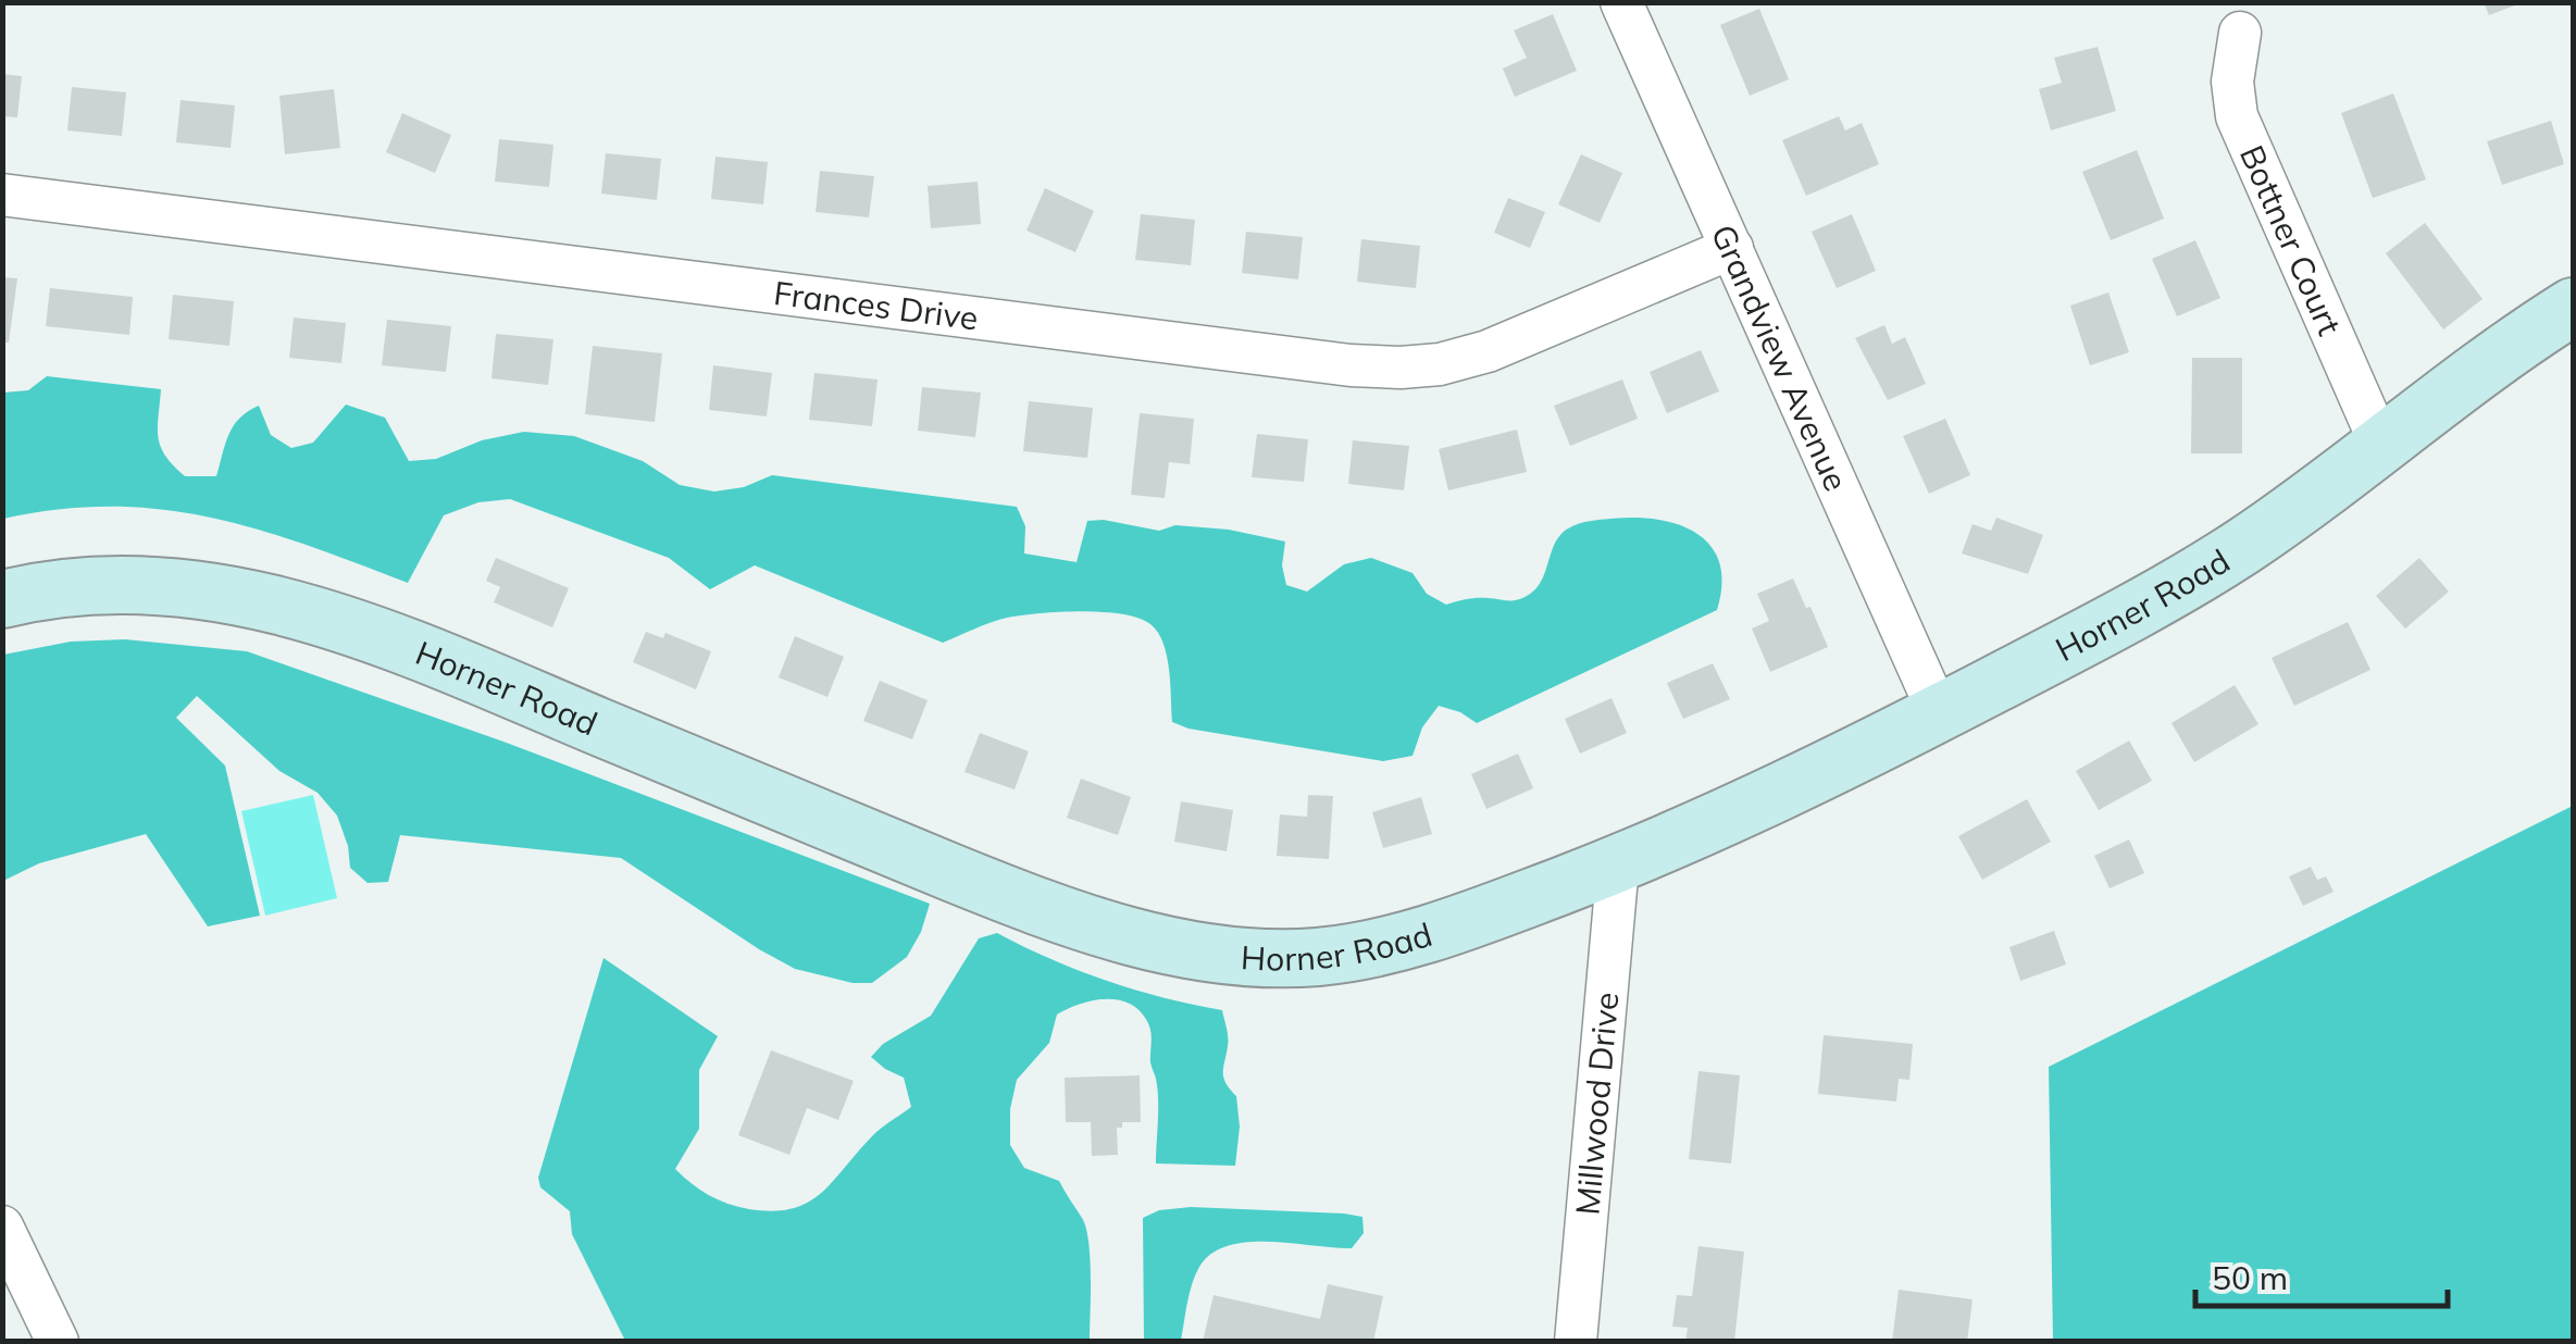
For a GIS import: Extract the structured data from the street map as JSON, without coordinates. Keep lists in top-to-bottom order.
{
  "streets": {
    "main road": ["Horner Road"],
    "street": [
      "Bottner Court",
      "Frances Drive",
      "Grandview Avenue",
      "Millwood Drive"
    ]
  },
  "crossings": [
    ["Bottner Court", "Horner Road"],
    ["Frances Drive", "Grandview Avenue"],
    ["Grandview Avenue", "Horner Road"],
    ["Horner Road", "Millwood Drive"]
  ],
  "scale_bar": "50 m"
}
